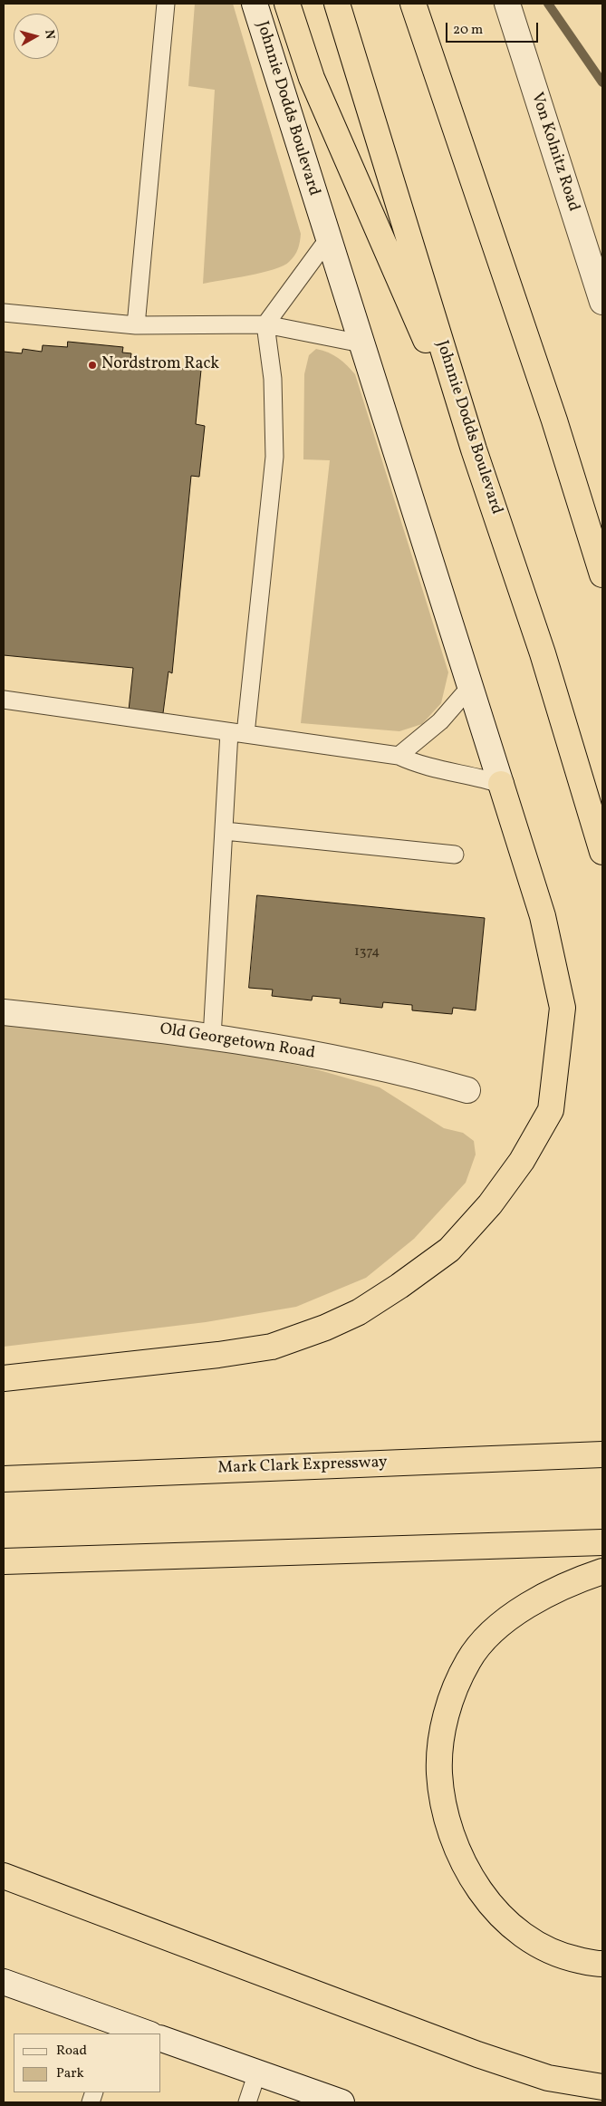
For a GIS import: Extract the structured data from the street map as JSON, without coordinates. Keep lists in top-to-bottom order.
{
  "streets": {
    "highway": ["Johnnie Dodds Boulevard", "Mark Clark Expressway"],
    "street": ["Von Kolnitz Road", "Old Georgetown Road"]
  },
  "places": ["Nordstrom Rack"],
  "house_numbers": ["1374"],
  "legend": ["Road", "Park"],
  "scale_bar": "20 m",
  "north": "right"
}
